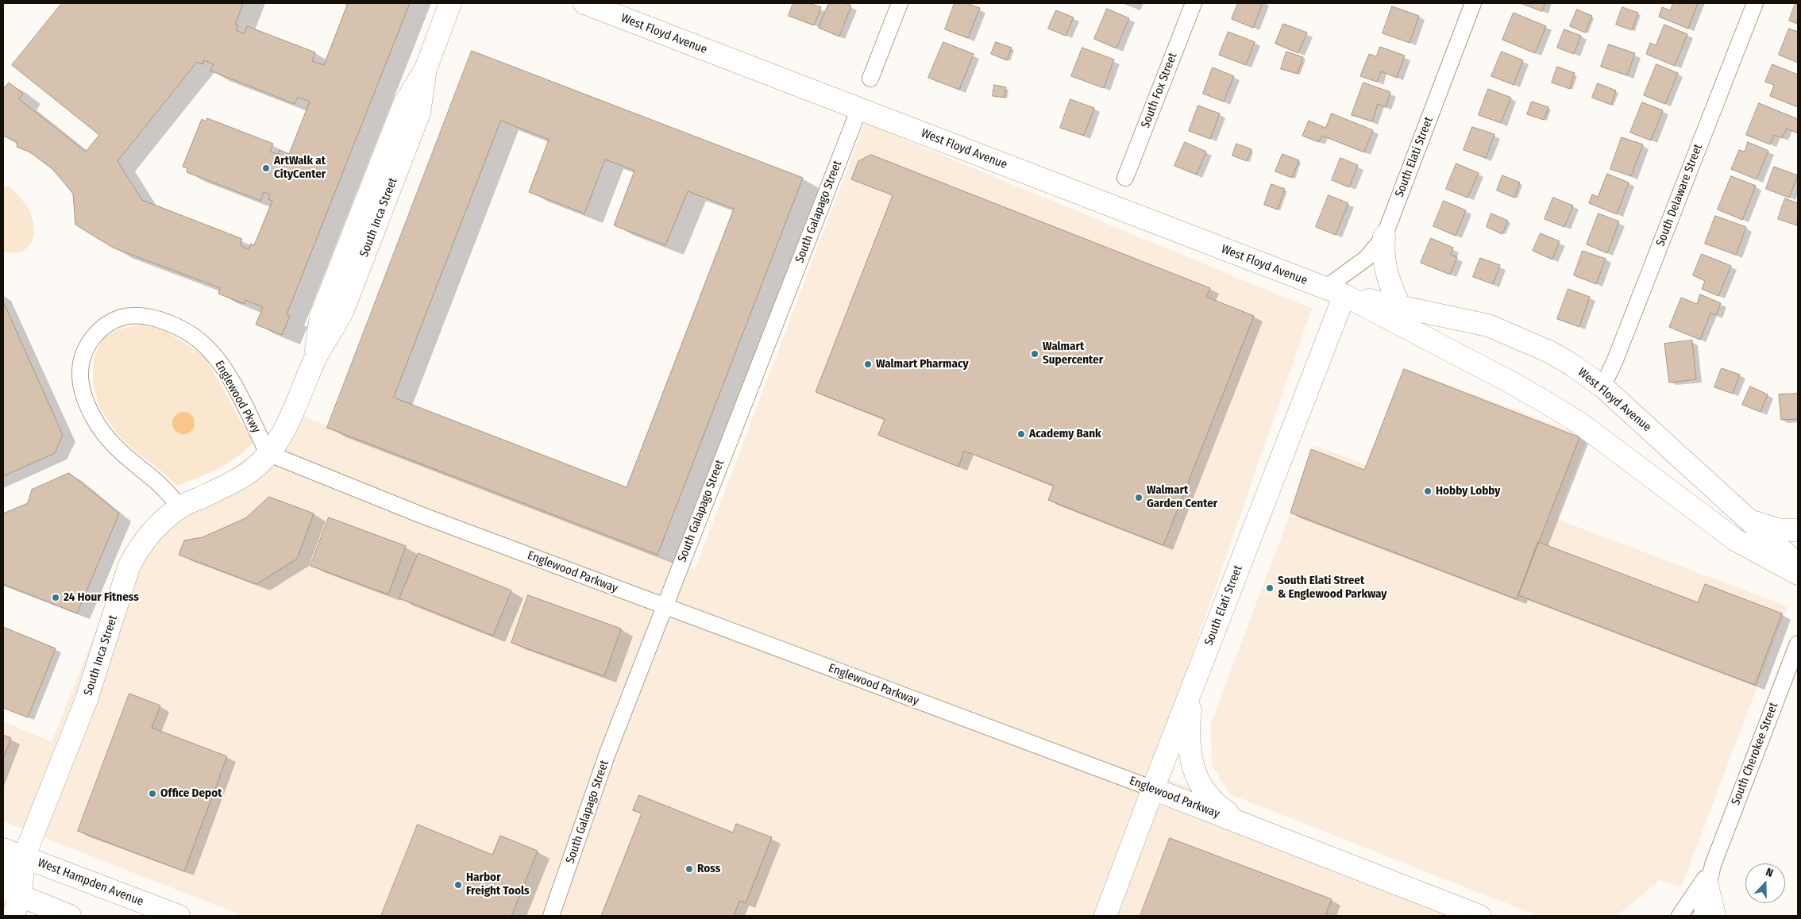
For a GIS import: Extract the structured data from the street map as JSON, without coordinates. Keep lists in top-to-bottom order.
{
  "streets": {
    "main road": [
      "West Floyd Avenue",
      "South Elati Street",
      "South Inca Street",
      "Englewood Parkway",
      "West Hampden Avenue"
    ],
    "street": [
      "South Fox Street",
      "South Delaware Street",
      "South Galapago Street",
      "Englewood Pkwy",
      "South Cherokee Street"
    ]
  },
  "crossings": [
    ["West Floyd Avenue", "South Elati Street"],
    ["West Floyd Avenue", "South Delaware Street"],
    ["West Floyd Avenue", "South Galapago Street"],
    ["South Elati Street", "Englewood Parkway"],
    ["South Galapago Street", "Englewood Parkway"],
    ["South Inca Street", "Englewood Pkwy"],
    ["South Inca Street", "Englewood Parkway"],
    ["South Inca Street", "West Hampden Avenue"],
    ["Englewood Pkwy", "Englewood Parkway"]
  ],
  "places": [
    "ArtWalk at CityCenter",
    "Walmart Supercenter",
    "Walmart Pharmacy",
    "Academy Bank",
    "Hobby Lobby",
    "Walmart Garden Center",
    "South Elati Street & Englewood Parkway",
    "24 Hour Fitness",
    "Office Depot",
    "Ross",
    "Harbor Freight Tools"
  ],
  "north": "top"
}
